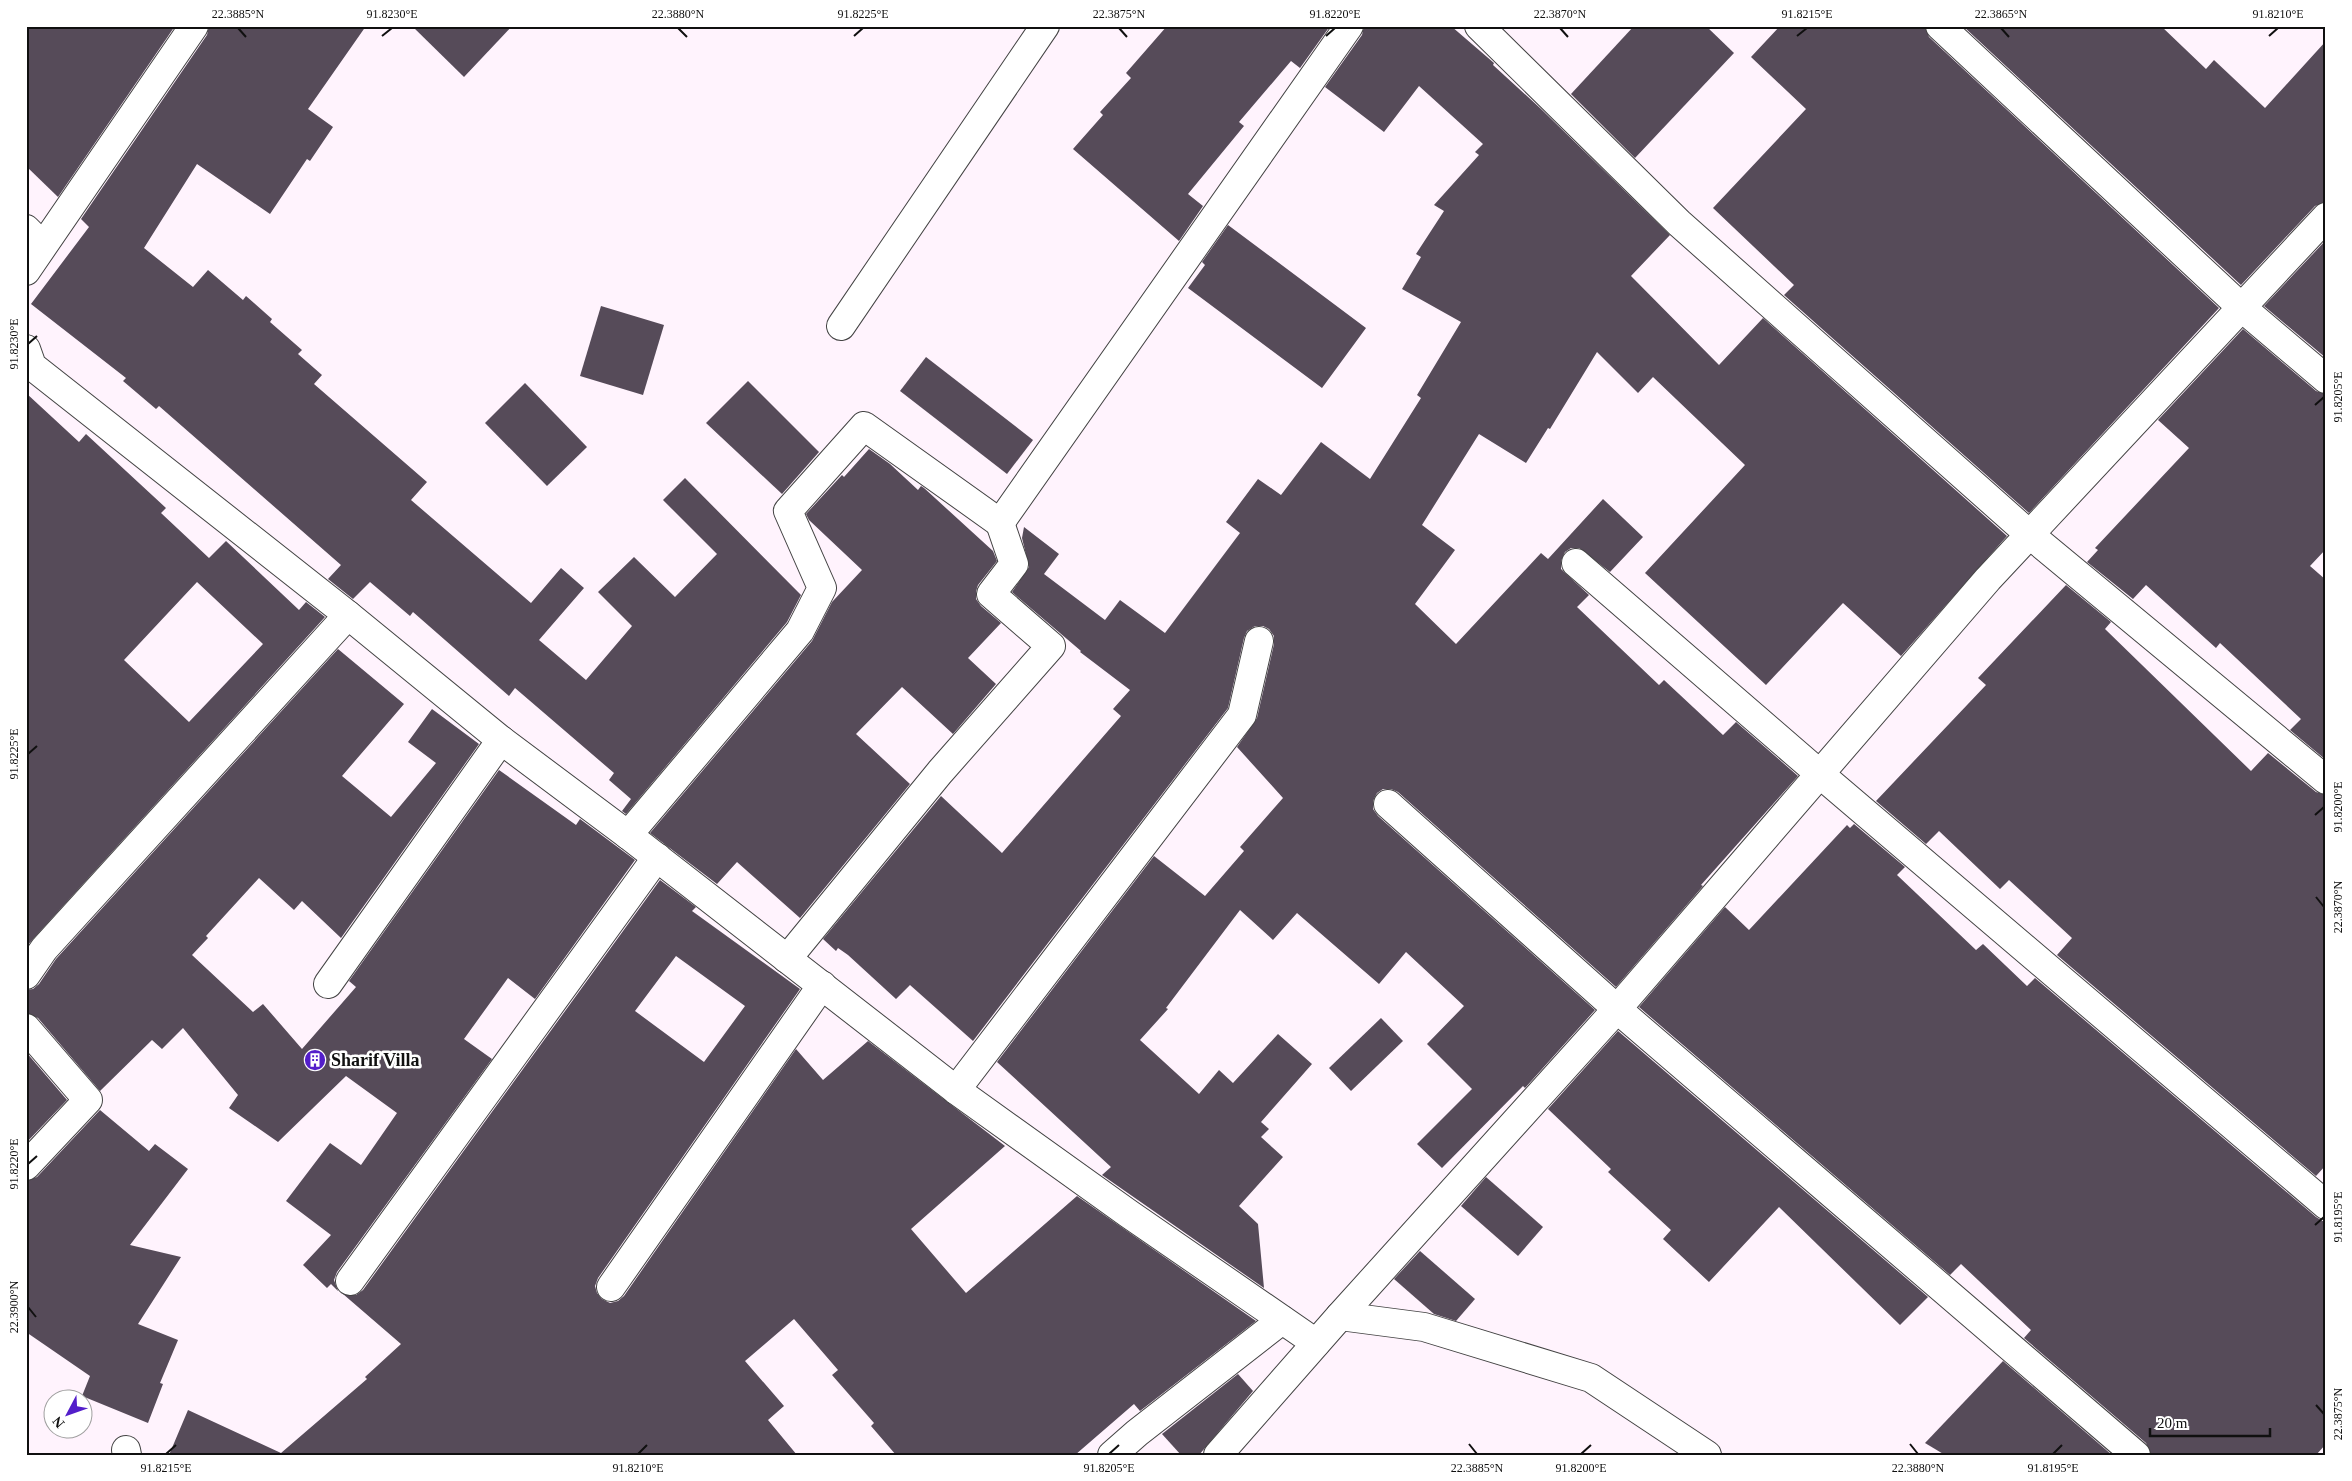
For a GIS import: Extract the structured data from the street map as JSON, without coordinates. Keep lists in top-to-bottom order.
{
  "places": {
    "building": ["Sharif Villa"]
  },
  "scale_bar": "20 m",
  "north": "bottom left",
  "coordinates": [
    "22.3885°N",
    "91.8230°E",
    "22.3880°N",
    "91.8225°E",
    "22.3875°N",
    "91.8220°E",
    "22.3870°N",
    "91.8215°E",
    "22.3865°N",
    "91.8210°E",
    "91.8205°E",
    "91.8200°E",
    "91.8195°E",
    "22.3900°N"
  ]
}
